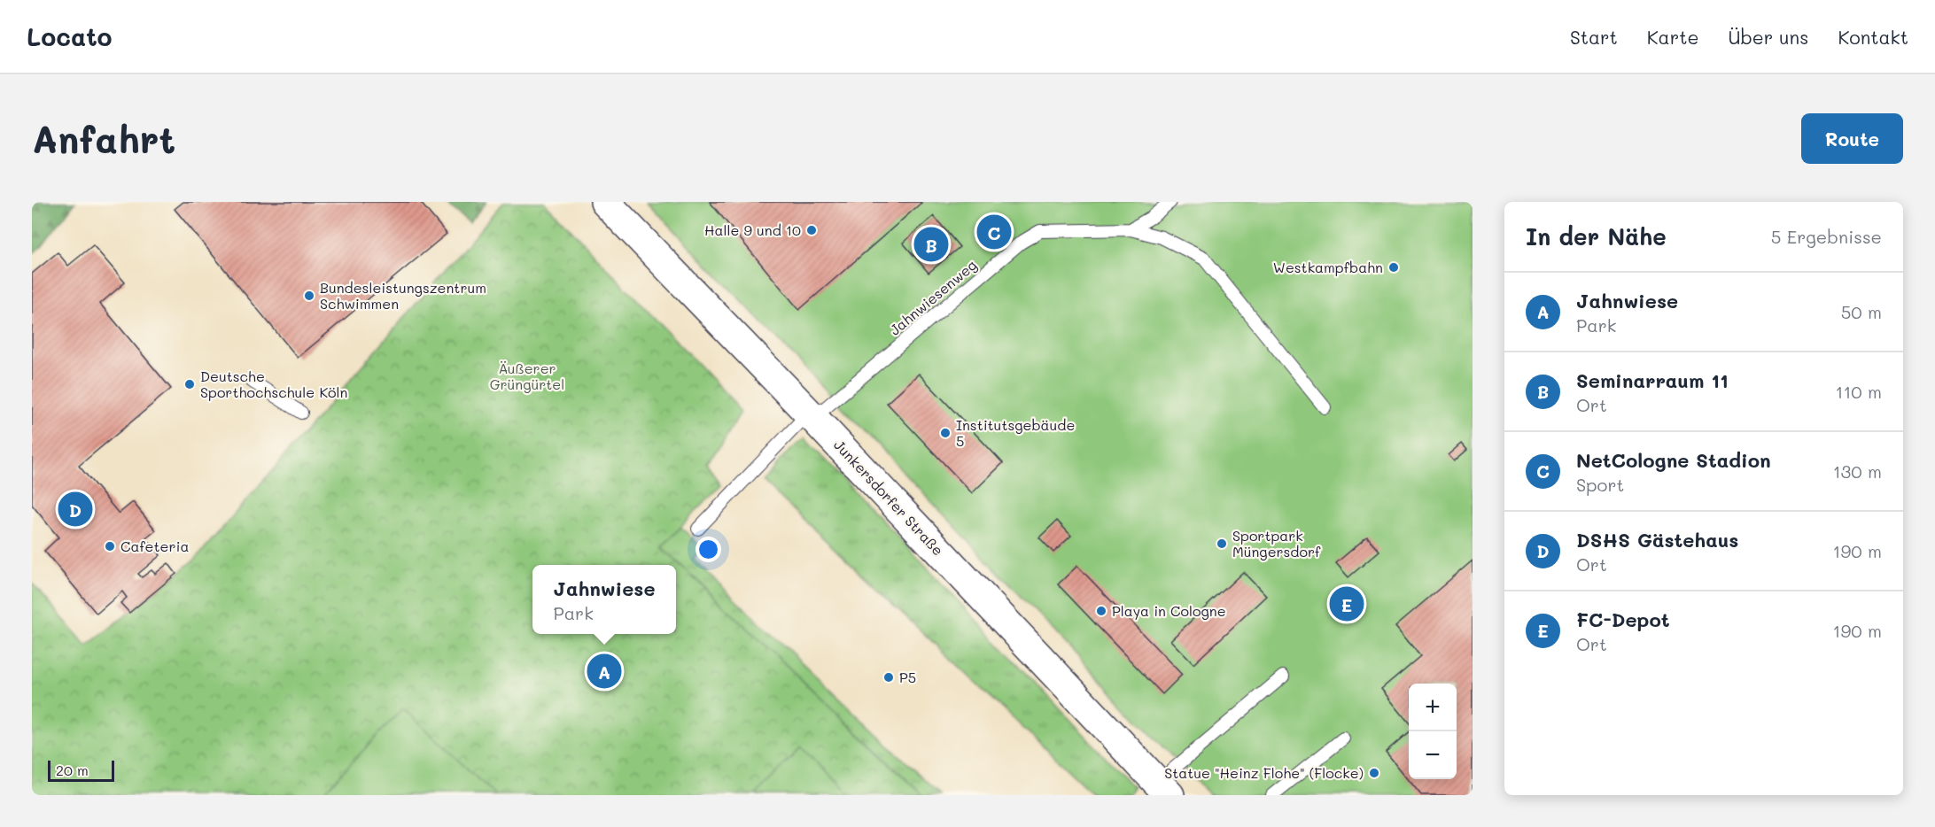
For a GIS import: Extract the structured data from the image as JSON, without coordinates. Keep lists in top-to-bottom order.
{
  "streets": {
    "street": ["Junkersdorfer Straße"],
    "lane": ["Jahnwiesenweg"]
  },
  "crossings": [
    ["Jahnwiesenweg", "Junkersdorfer Straße"]
  ],
  "parks": ["Äußerer Grüngürtel"],
  "places": [
    "Halle 9 und 10",
    "Westkampfbahn",
    "Bundesleistungszentrum Schwimmen",
    "Deutsche Sporthochschule Köln",
    "Institutsgebäude 5",
    "Sportpark Müngersdorf",
    "Cafeteria",
    "Playa in Cologne",
    "P5",
    "Statue \"Heinz Flohe\" (Flocke)"
  ],
  "scale_bar": "20 m",
  "page": {
    "header": "Locato",
    "nav": [
      "Start",
      "Karte",
      "Über uns",
      "Kontakt"
    ],
    "buttons": "Route",
    "title": "Anfahrt",
    "heading": ["In der Nähe", "5 Ergebnisse"],
    "pins": [
      "C",
      "B",
      "D",
      "E",
      "A"
    ],
    "list": [
      {
        "mark": "A",
        "name": "Jahnwiese",
        "note": "Park",
        "value": "50 m"
      },
      {
        "mark": "B",
        "name": "Seminarraum 11",
        "note": "Ort",
        "value": "110 m"
      },
      {
        "mark": "C",
        "name": "NetCologne Stadion",
        "note": "Sport",
        "value": "130 m"
      },
      {
        "mark": "D",
        "name": "DSHS Gästehaus",
        "note": "Ort",
        "value": "190 m"
      },
      {
        "mark": "E",
        "name": "FC-Depot",
        "note": "Ort",
        "value": "190 m"
      }
    ],
    "popup": ["Jahnwiese", "Park"],
    "map_buttons": ["+", "−"],
    "scale": "20 m"
  }
}
